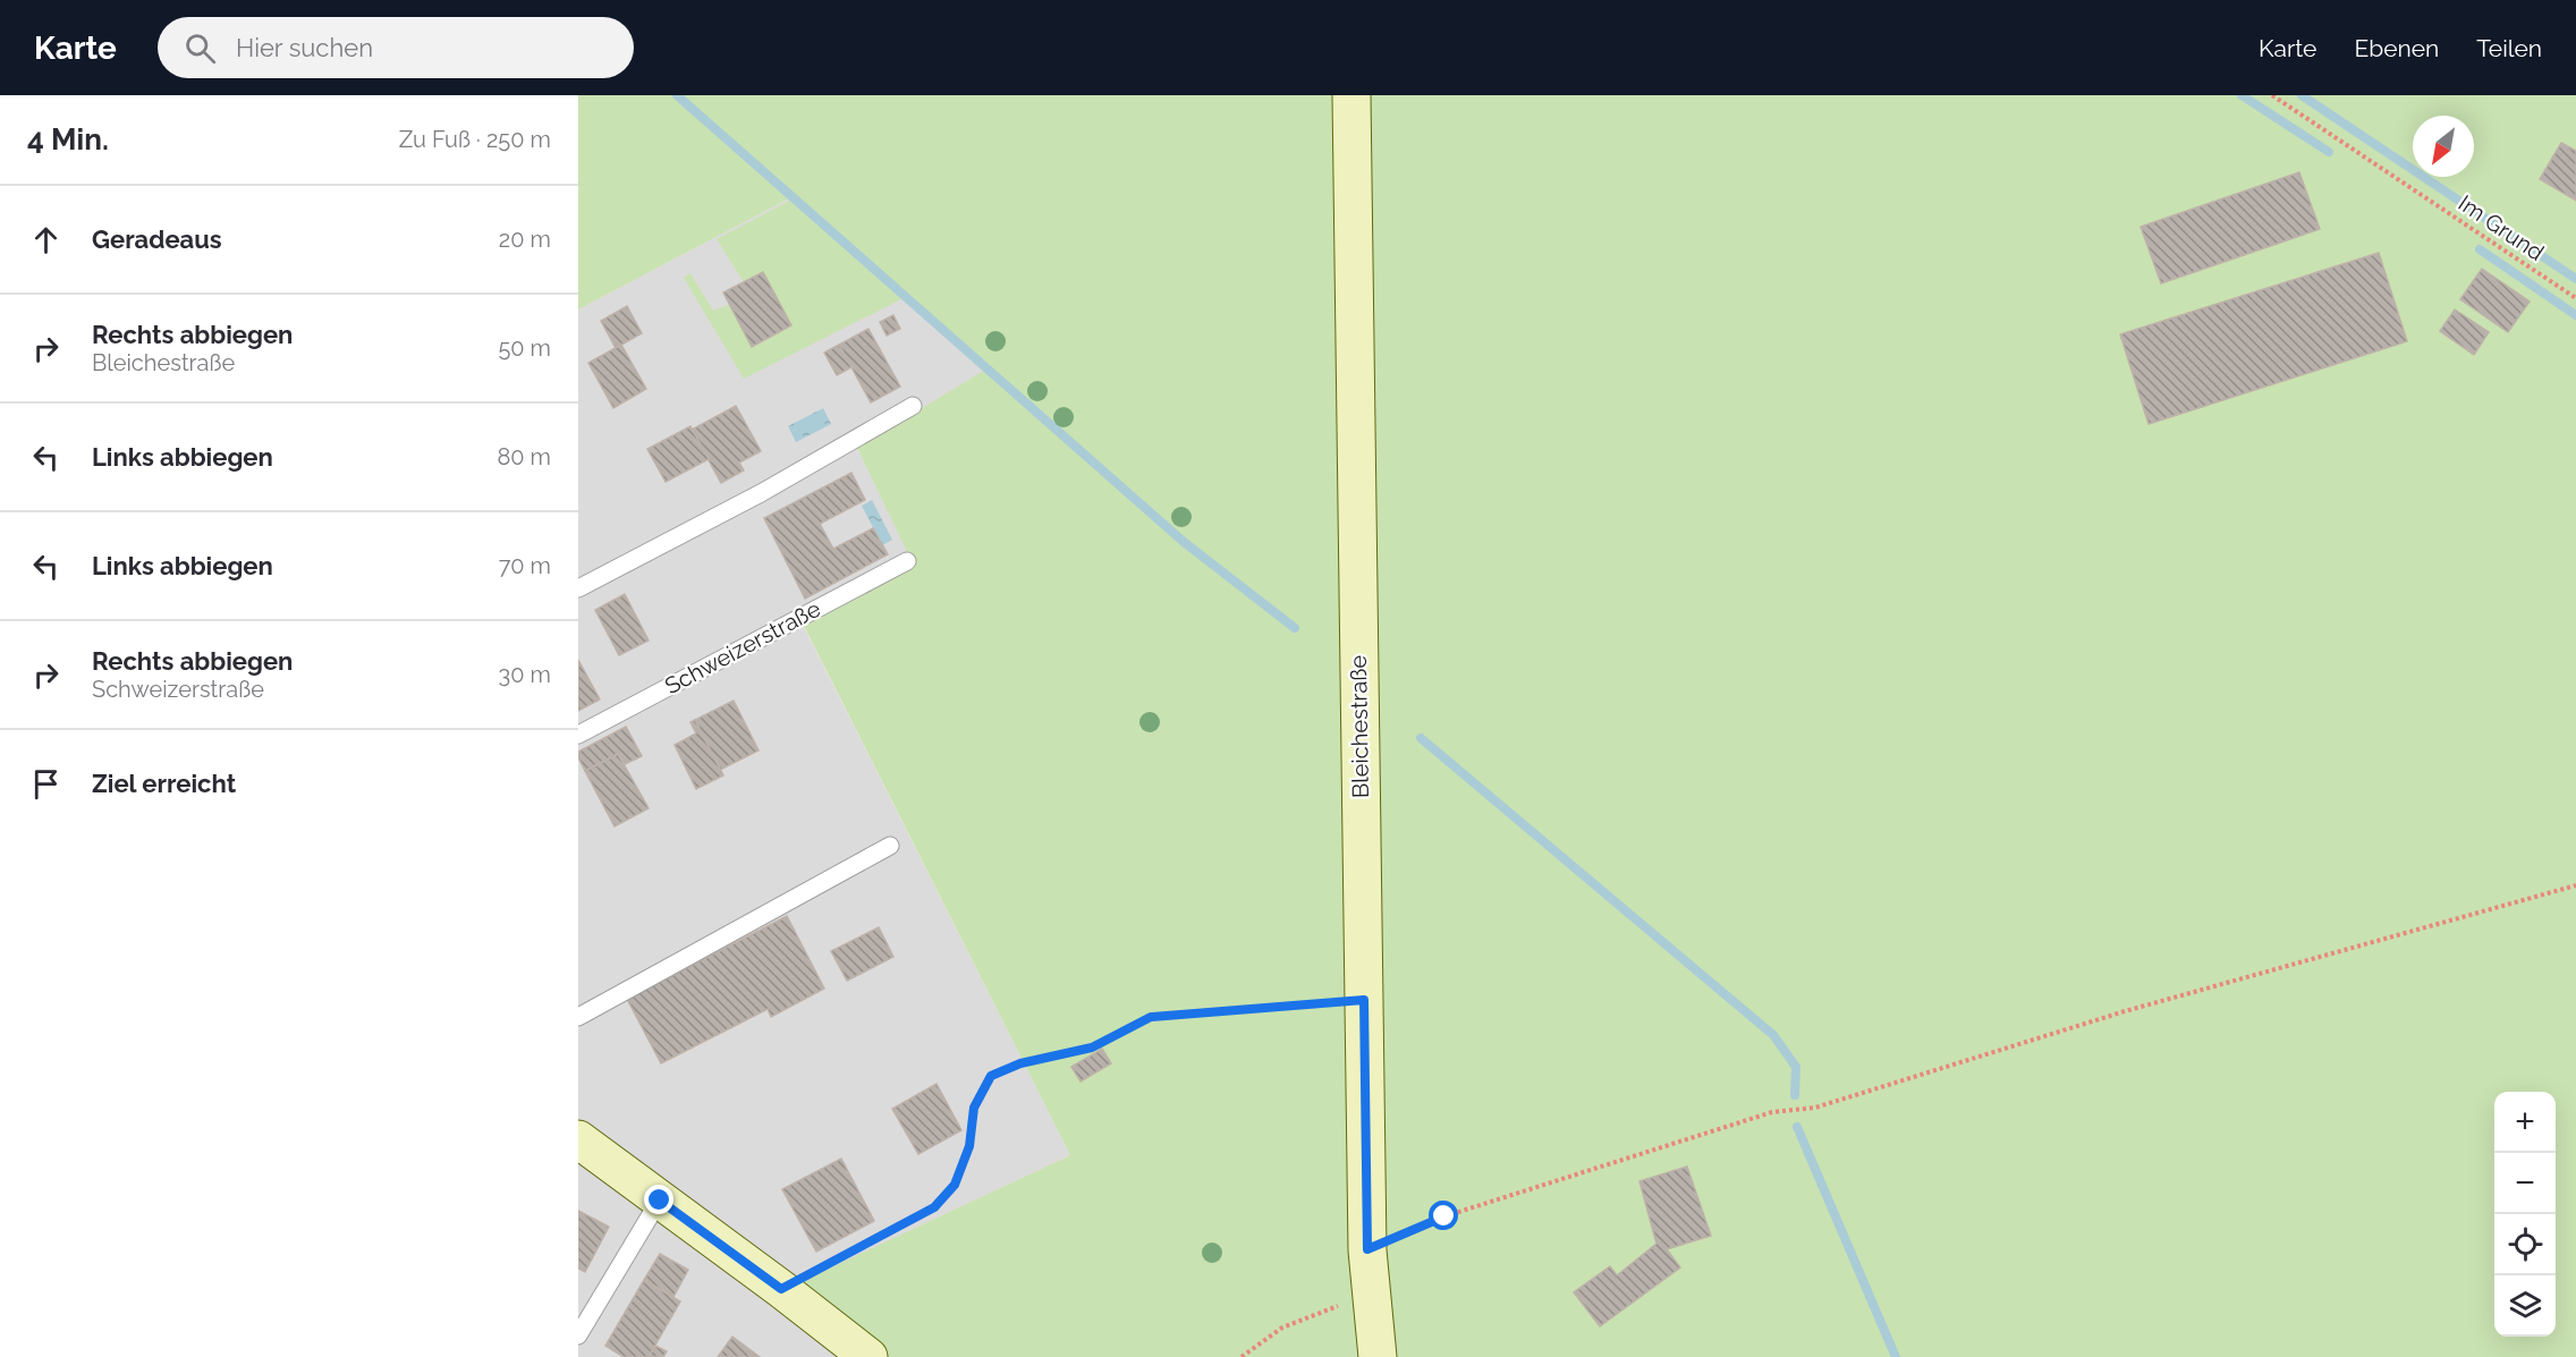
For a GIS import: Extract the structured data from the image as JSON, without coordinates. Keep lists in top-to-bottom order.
{
  "streets": {
    "main road": ["Bleichestraße"],
    "lane": ["Schweizerstraße"],
    "path": ["Im Grund"]
  },
  "north": "bottom left",
  "page": {
    "header": "Karte",
    "search": "Hier suchen",
    "nav": ["Karte", "Ebenen", "Teilen"],
    "heading": ["4 Min.", "Zu Fuß · 250 m"],
    "list": [
      ["Geradeaus", "20 m"],
      ["Rechts abbiegen", "Bleichestraße", "50 m"],
      ["Links abbiegen", "80 m"],
      ["Links abbiegen", "70 m"],
      ["Rechts abbiegen", "Schweizerstraße", "30 m"],
      "Ziel erreicht"
    ],
    "map_buttons": ["+", "−"]
  }
}
